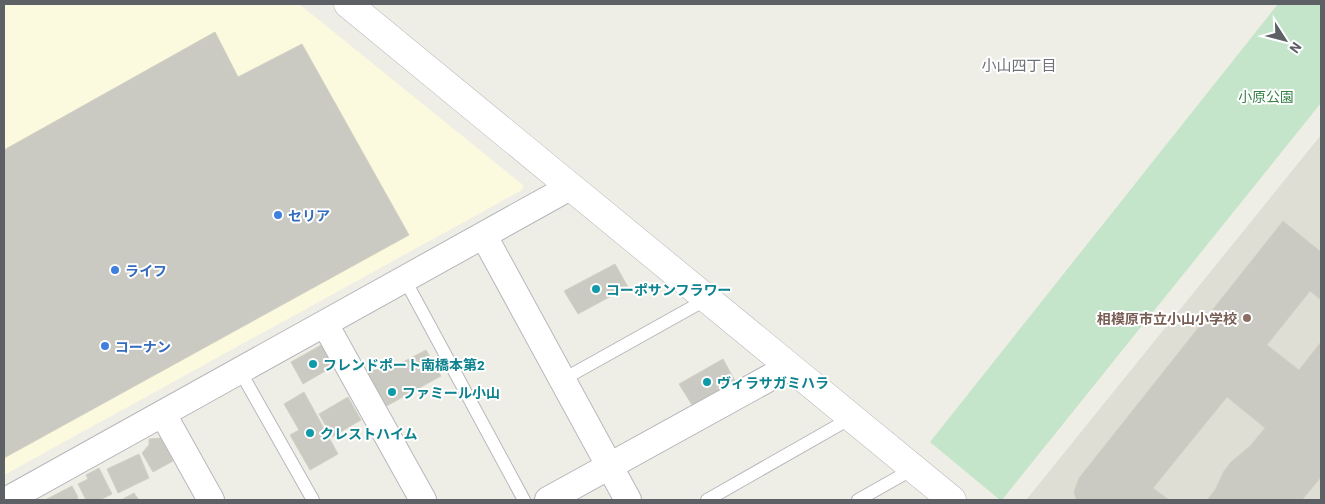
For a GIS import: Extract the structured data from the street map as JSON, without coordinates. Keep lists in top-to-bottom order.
{
  "districts": ["小山四丁目"],
  "parks": ["小原公園"],
  "places": [
    "セリア",
    "ライフ",
    "コーポサンフラワー",
    "相模原市立小山小学校",
    "コーナン",
    "フレンドポート南橋本第2",
    "ヴィラサガミハラ",
    "ファミール小山",
    "クレストハイム"
  ],
  "north": "bottom right"
}
